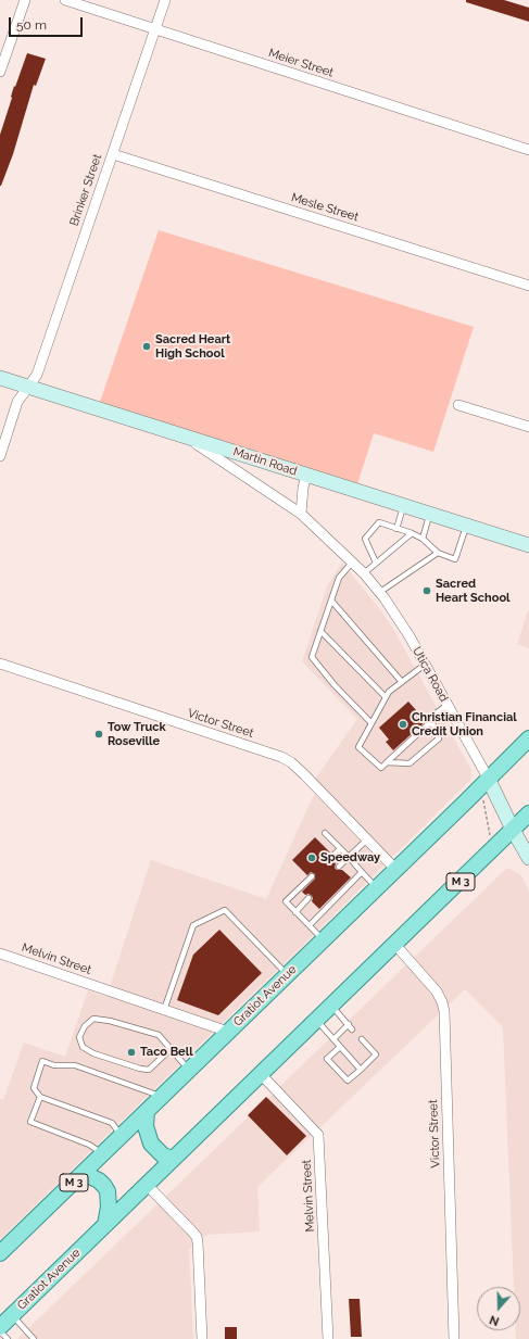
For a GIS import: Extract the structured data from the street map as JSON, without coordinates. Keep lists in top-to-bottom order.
{
  "streets": {
    "main road": ["M 3", "Gratiot Avenue"],
    "street": [
      "Meier Street",
      "Brinker Street",
      "Mesle Street",
      "Martin Road",
      "Utica Road",
      "Victor Street",
      "Melvin Street"
    ]
  },
  "crossings": [
    ["Meier Street", "Brinker Street"],
    ["Brinker Street", "Mesle Street"],
    ["Brinker Street", "Martin Road"],
    ["Martin Road", "Utica Road"],
    ["Utica Road", "Gratiot Avenue"],
    ["Victor Street", "Gratiot Avenue"],
    ["Melvin Street", "Gratiot Avenue"]
  ],
  "places": [
    "Sacred Heart High School",
    "Sacred Heart School",
    "Christian Financial Credit Union",
    "Tow Truck Roseville",
    "Speedway",
    "Taco Bell"
  ],
  "scale_bar": "50 m",
  "north": "bottom"
}
